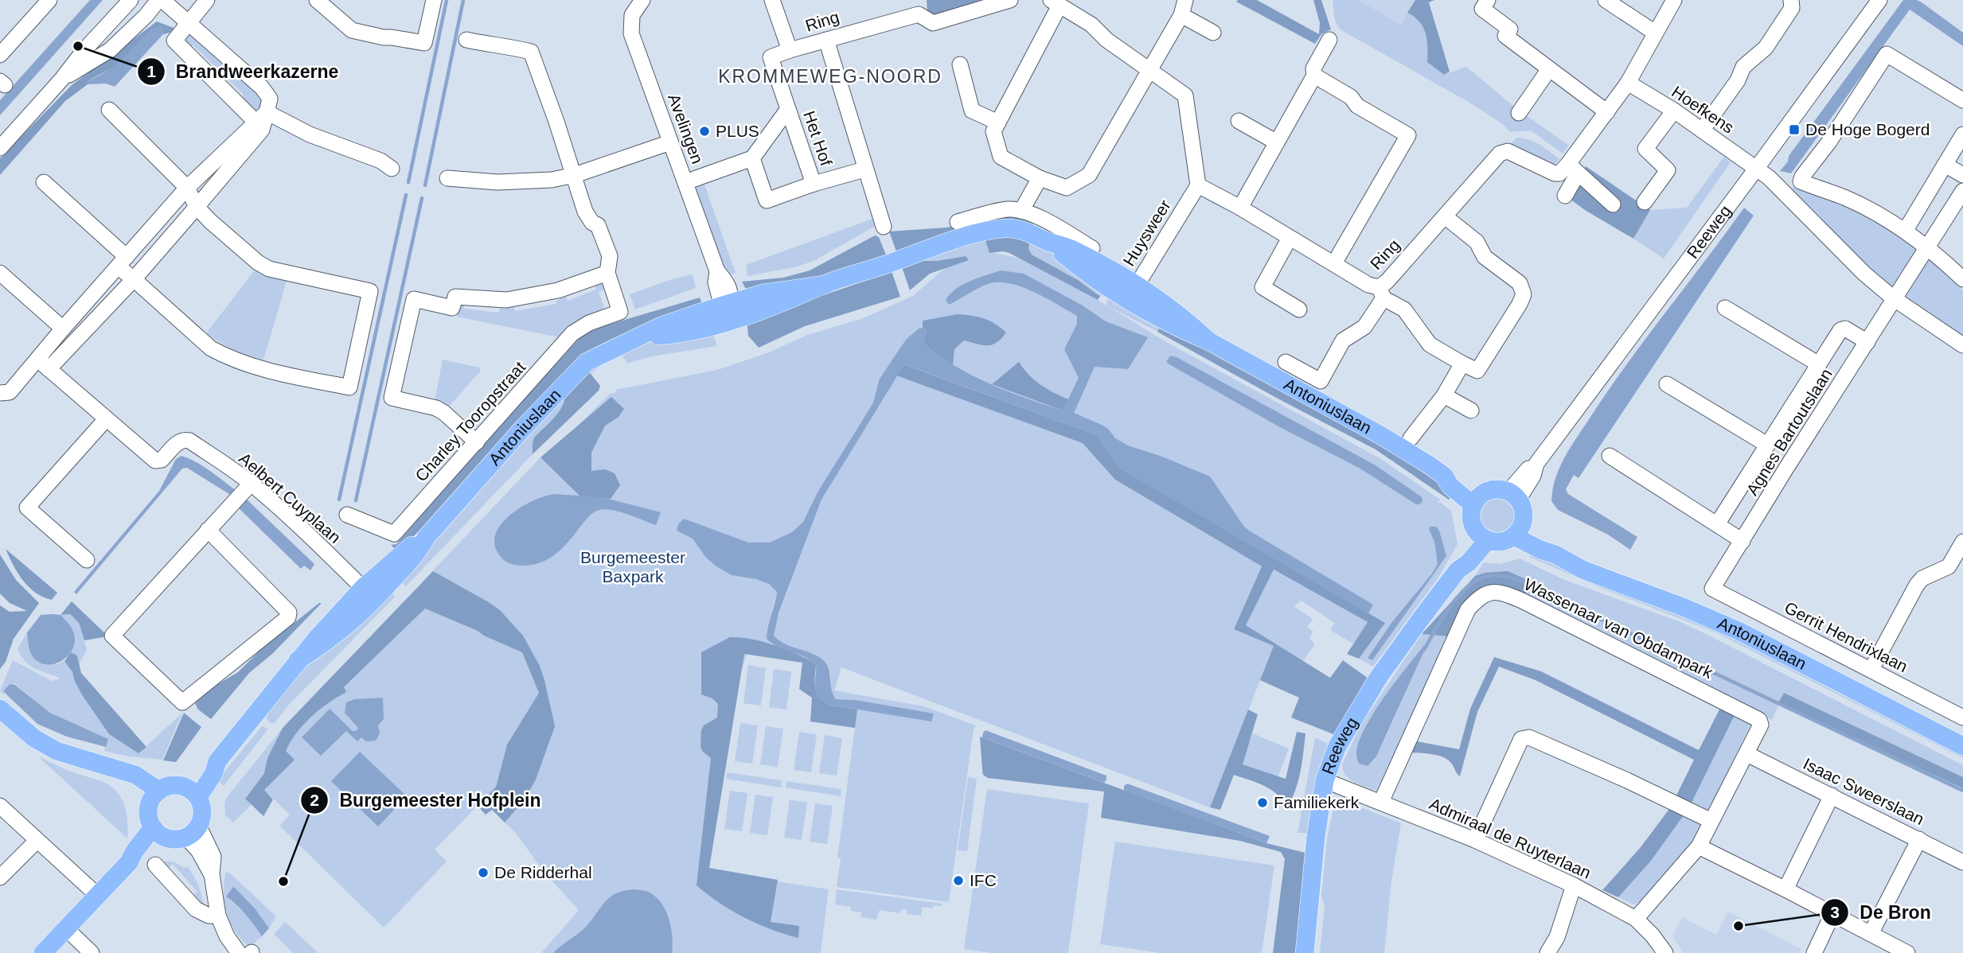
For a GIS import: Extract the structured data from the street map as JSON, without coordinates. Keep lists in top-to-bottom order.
{
  "streets": {
    "main road": ["Reeweg", "Antoniuslaan"],
    "street": [
      "Ring",
      "Hoefkens",
      "Avelingen",
      "Het Hof",
      "Huysweer",
      "Charley Tooropstraat",
      "Agnes Bartoutslaan",
      "Aelbert Cuyplaan",
      "Wassenaar van Obdampark",
      "Gerrit Hendrixlaan",
      "Isaac Sweerslaan",
      "Admiraal de Ruyterlaan"
    ]
  },
  "crossings": [
    ["Ring", "Het Hof"],
    ["Ring", "Huysweer"],
    ["Hoefkens", "Reeweg"],
    ["Avelingen", "Antoniuslaan"],
    ["Reeweg", "Antoniuslaan"],
    ["Reeweg", "Admiraal de Ruyterlaan"],
    ["Huysweer", "Antoniuslaan"],
    ["Antoniuslaan", "Aelbert Cuyplaan"],
    ["Agnes Bartoutslaan", "Gerrit Hendrixlaan"],
    ["Wassenaar van Obdampark", "Isaac Sweerslaan"],
    ["Wassenaar van Obdampark", "Admiraal de Ruyterlaan"]
  ],
  "districts": ["KROMMEWEG-NOORD"],
  "parks": ["Burgemeester Baxpark"],
  "places": {
    "other": [
      "Brandweerkazerne",
      "PLUS",
      "Familiekerk",
      "De Ridderhal",
      "IFC",
      "Burgemeester Hofplein",
      "De Bron"
    ],
    "transit": ["De Hoge Bogerd"]
  }
}
